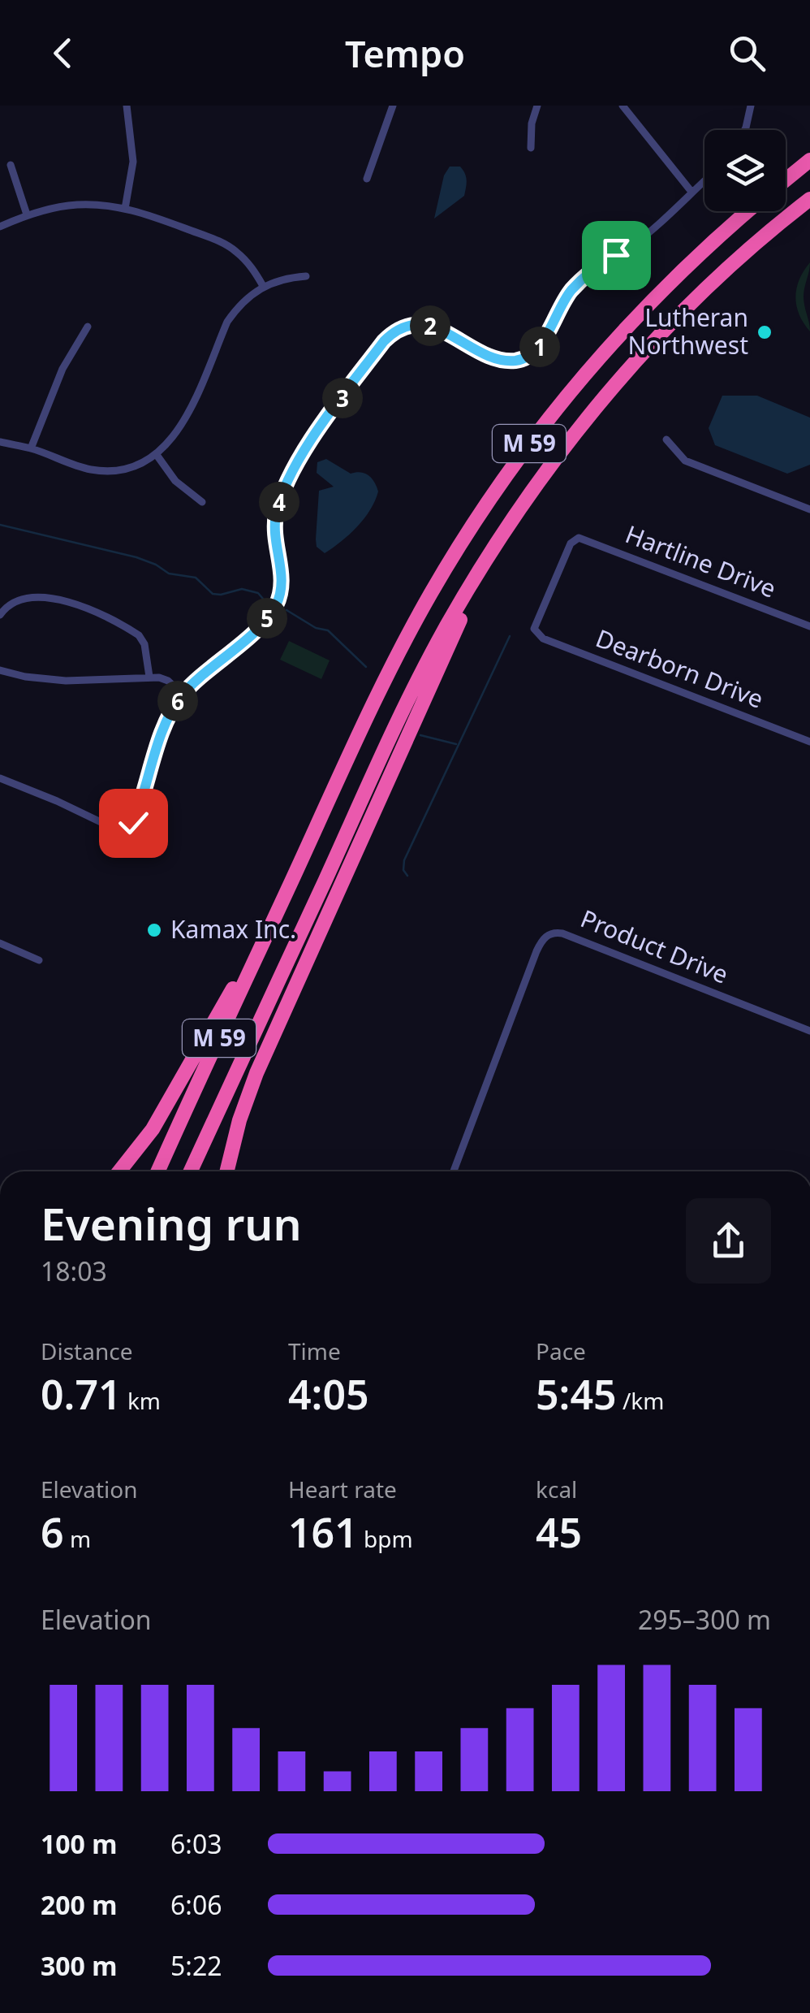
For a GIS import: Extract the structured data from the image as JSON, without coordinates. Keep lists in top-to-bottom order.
{
  "streets": {
    "highway": ["M 59"],
    "street": ["Hartline Drive", "Dearborn Drive", "Product Drive"]
  },
  "crossings": [
    ["Hartline Drive", "Dearborn Drive"]
  ],
  "places": ["Lutheran Northwest", "Kamax Inc."],
  "page": {
    "header": "Tempo",
    "pins": [
      "2",
      "1",
      "3",
      "4",
      "5",
      "6"
    ],
    "heading": ["Evening run", "18:03"],
    "stats": [
      ["Distance", "0.71 km"],
      ["Time", "4:05"],
      ["Pace", "5:45 /km"],
      ["Elevation", "6 m"],
      ["Heart rate", "161 bpm"],
      ["kcal", "45"]
    ],
    "chart": ["Elevation", "295–300 m"],
    "list": [
      {
        "name": "100 m",
        "note": "6:03"
      },
      {
        "name": "200 m",
        "note": "6:06"
      },
      {
        "name": "300 m",
        "note": "5:22"
      }
    ]
  }
}
